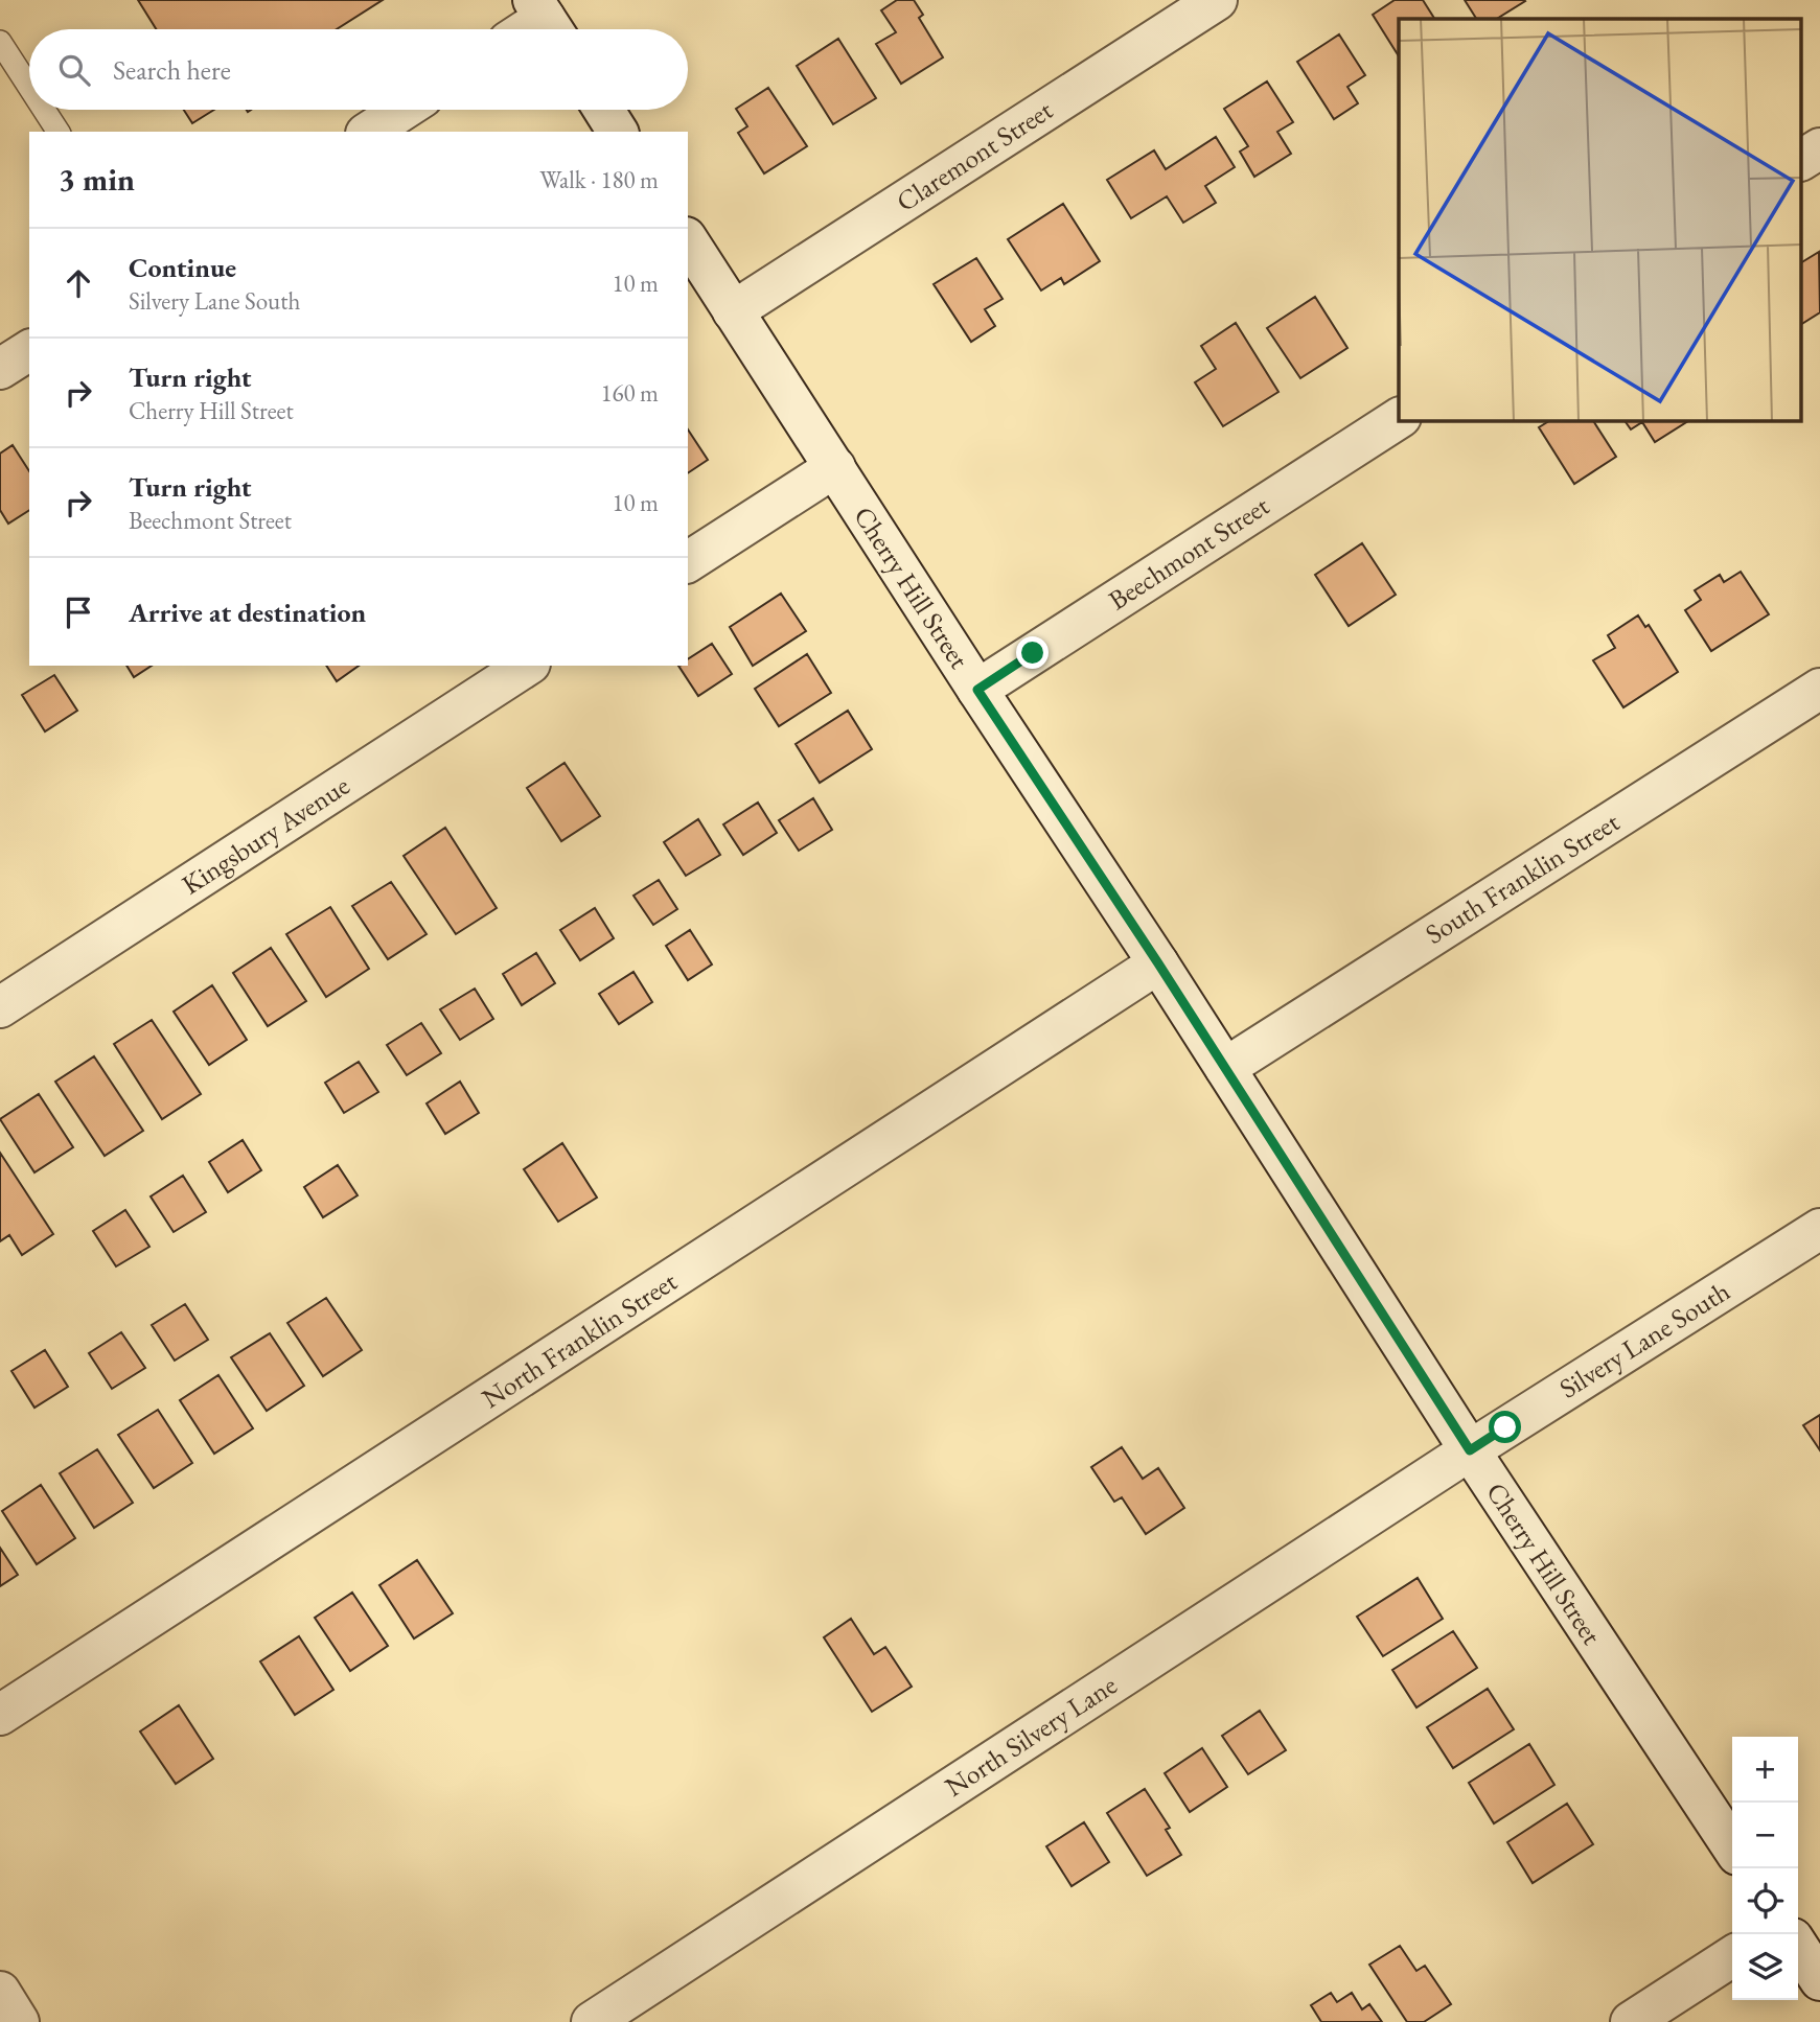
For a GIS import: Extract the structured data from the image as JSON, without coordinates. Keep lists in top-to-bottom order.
{
  "streets": {
    "street": [
      "Claremont Street",
      "Beechmont Street",
      "Cherry Hill Street",
      "Kingsbury Avenue",
      "South Franklin Street",
      "North Franklin Street",
      "Silvery Lane South",
      "North Silvery Lane"
    ]
  },
  "crossings": [
    ["Claremont Street", "Cherry Hill Street"],
    ["Beechmont Street", "Cherry Hill Street"],
    ["Cherry Hill Street", "South Franklin Street"],
    ["Cherry Hill Street", "North Franklin Street"],
    ["Cherry Hill Street", "Silvery Lane South"],
    ["Cherry Hill Street", "North Silvery Lane"],
    ["Silvery Lane South", "North Silvery Lane"]
  ],
  "page": {
    "search": "Search here",
    "heading": ["3 min", "Walk · 180 m"],
    "list": [
      ["Continue", "Silvery Lane South", "10 m"],
      ["Turn right", "Cherry Hill Street", "160 m"],
      ["Turn right", "Beechmont Street", "10 m"],
      "Arrive at destination"
    ],
    "map_buttons": ["+", "−"]
  }
}
